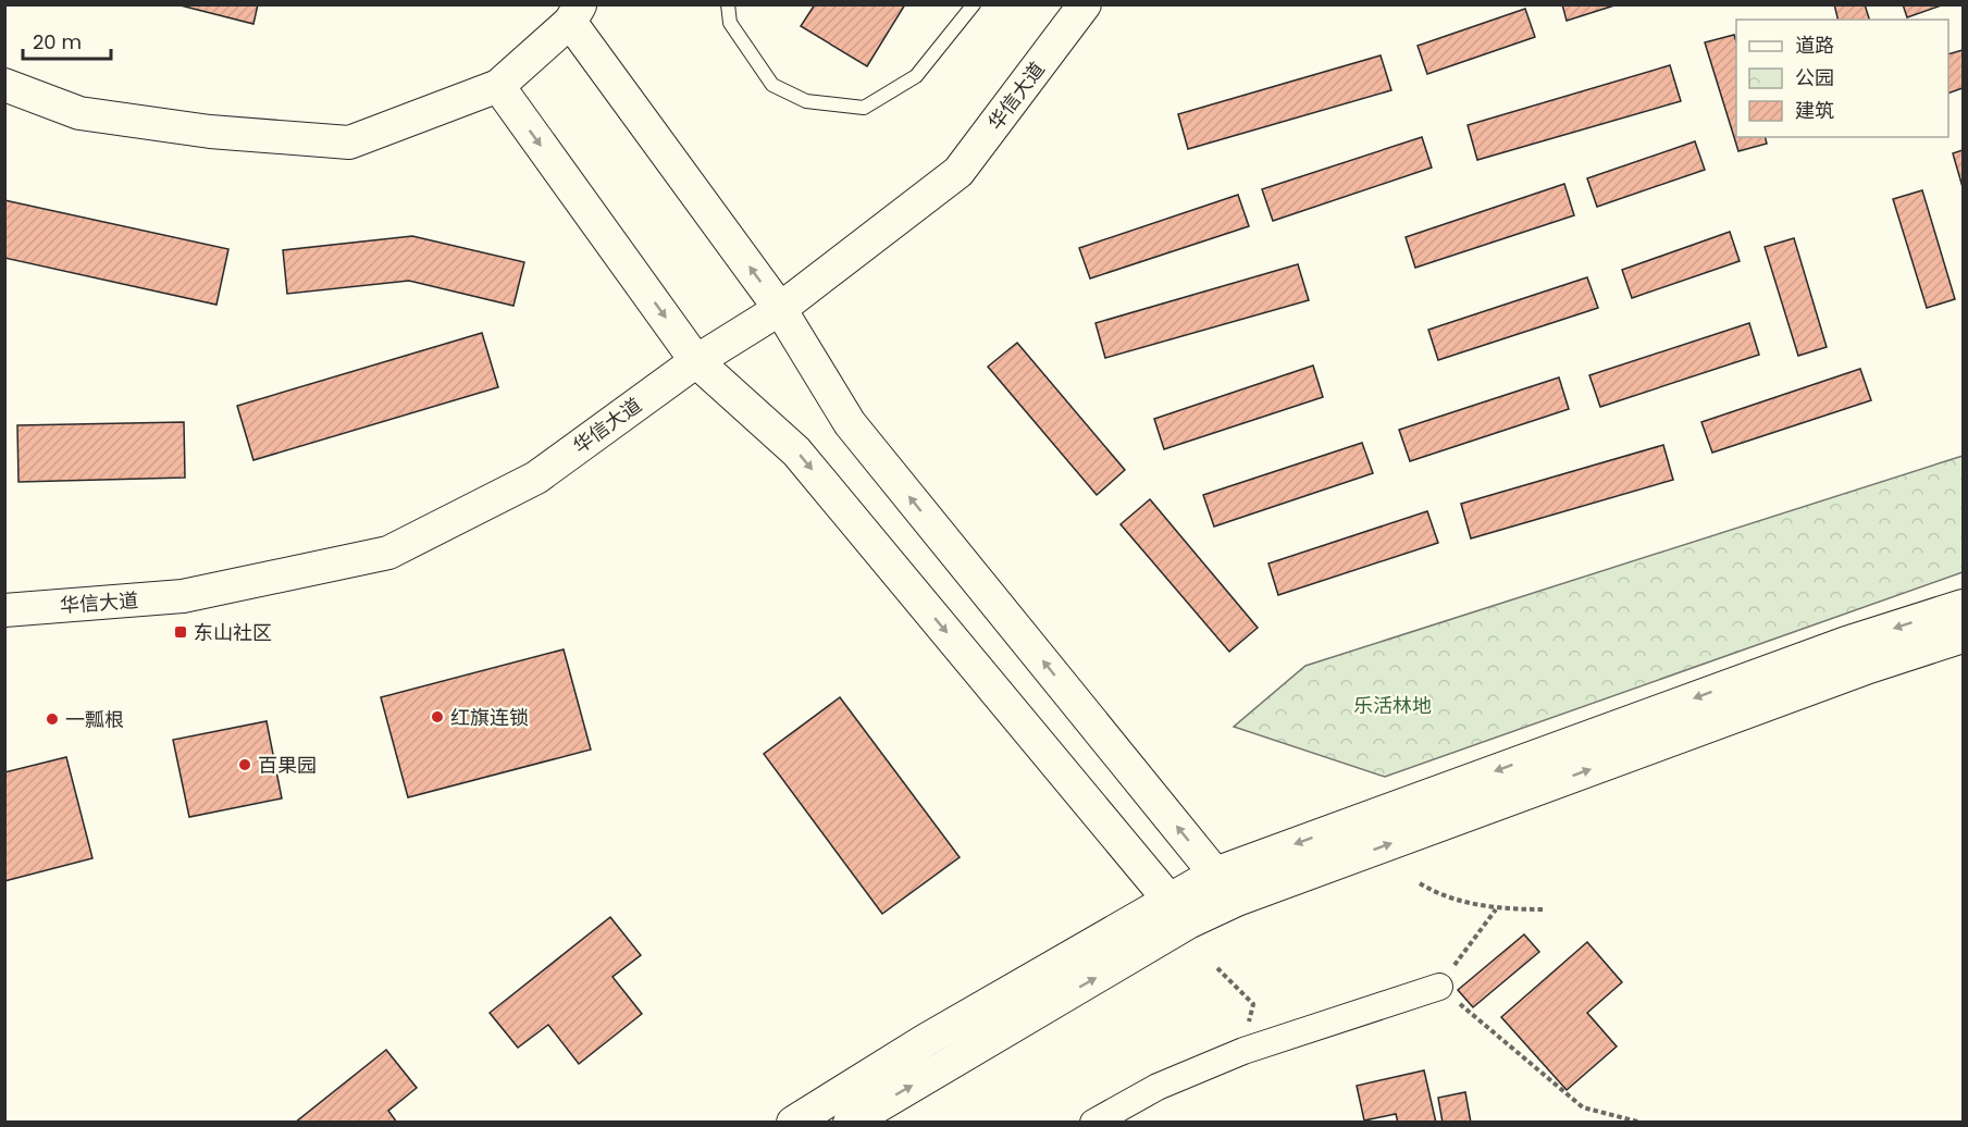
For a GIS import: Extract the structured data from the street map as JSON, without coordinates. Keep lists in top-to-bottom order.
{
  "streets": {
    "street": ["华信大道"]
  },
  "parks": ["乐活林地"],
  "places": {
    "transit": ["东山社区"],
    "other": ["红旗连锁", "一瓢根", "百果园"]
  },
  "legend": ["道路", "公园", "建筑"],
  "scale_bar": "20 m"
}
